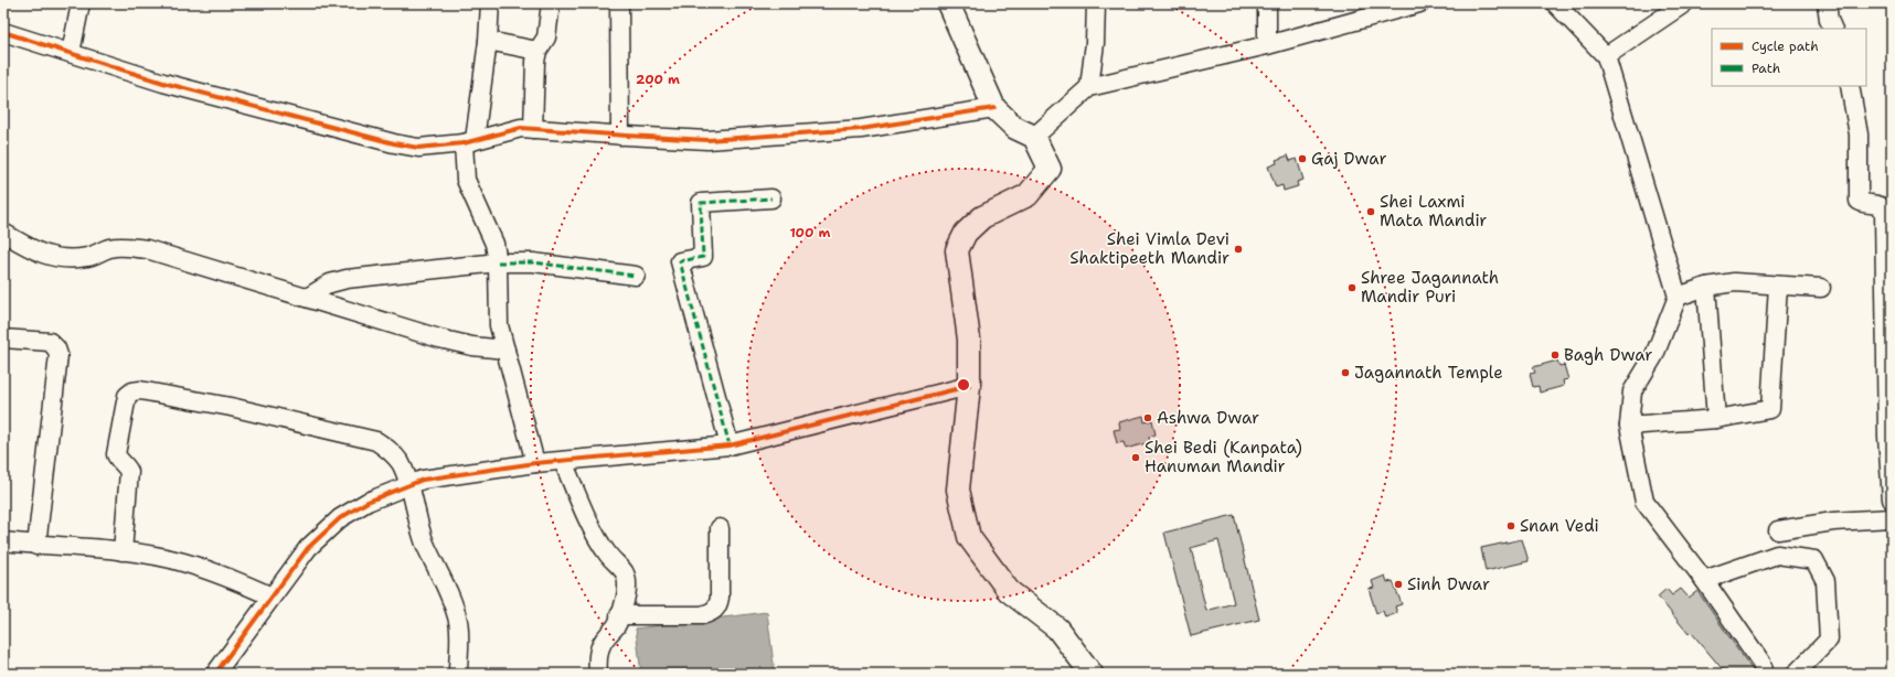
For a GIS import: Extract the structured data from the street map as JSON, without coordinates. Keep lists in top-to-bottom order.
{
  "places": [
    "Gaj Dwar",
    "Shei Laxmi Mata Mandir",
    "Shei Vimla Devi Shaktipeeth Mandir",
    "Shree Jagannath Mandir Puri",
    "Bagh Dwar",
    "Jagannath Temple",
    "Ashwa Dwar",
    "Shei Bedi (Kanpata) Hanuman Mandir",
    "Snan Vedi",
    "Sinh Dwar"
  ],
  "legend": ["Cycle path", "Path"],
  "rings": ["200 m", "100 m"]
}
